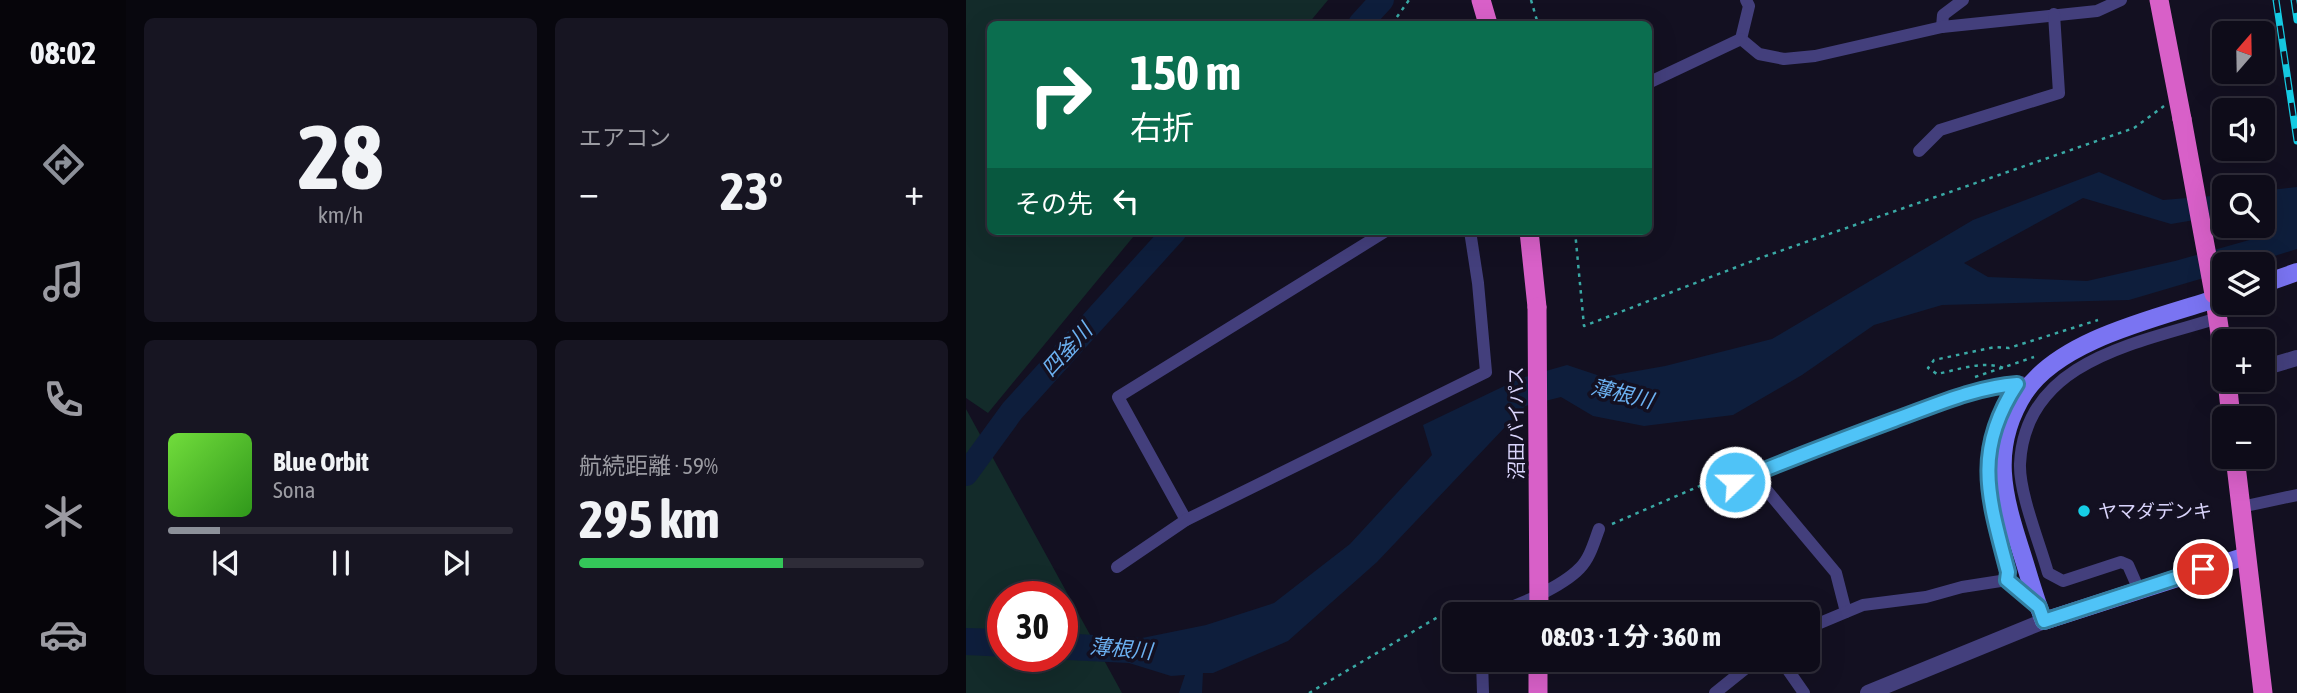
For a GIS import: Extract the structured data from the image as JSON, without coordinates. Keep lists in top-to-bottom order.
{
  "streets": {
    "highway": ["沼田バイパス"]
  },
  "water": ["四釜川", "薄根川"],
  "places": ["ヤマダデンキ"],
  "north": "top",
  "page": {
    "tabs": "08:02",
    "tile": [
      ["28", "km/h"],
      "エアコン",
      ["航続距離 · 59%", "295 km"]
    ],
    "map_buttons": ["+", "−"],
    "turn": ["150 m", "右折"],
    "heat": ["−", "23°", "+"],
    "then": "その先",
    "song": ["Blue Orbit", "Sona"],
    "limit": "30",
    "trip": "08:03 · 1 分 · 360 m"
  }
}
